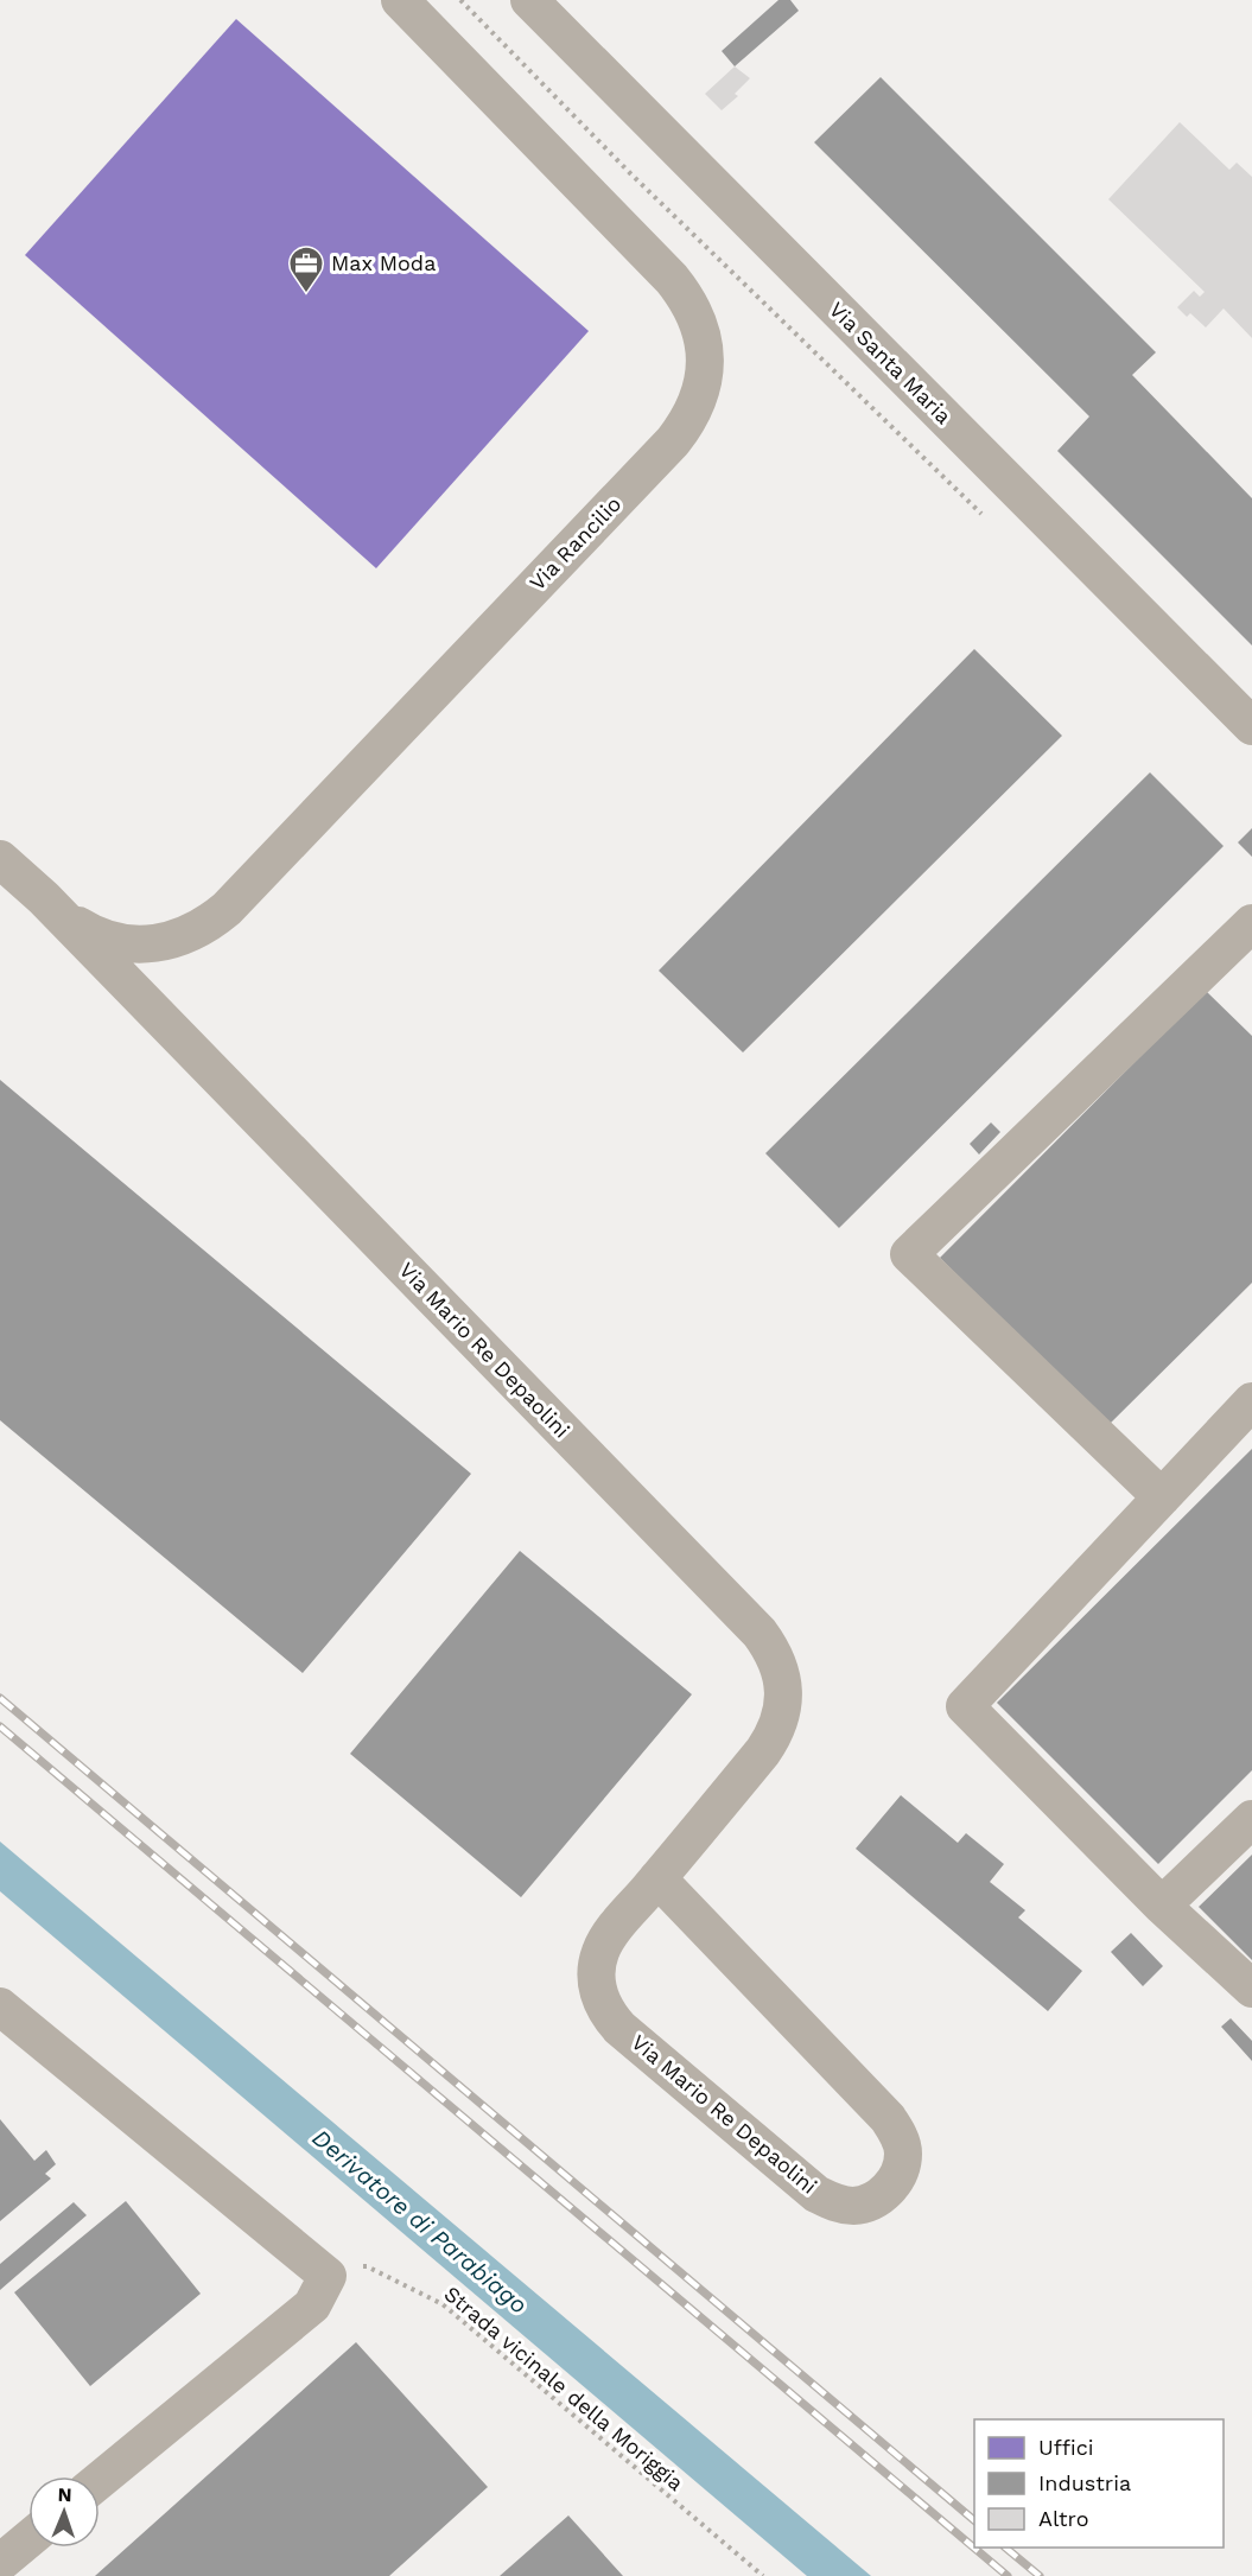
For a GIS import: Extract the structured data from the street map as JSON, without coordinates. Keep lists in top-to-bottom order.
{
  "streets": {
    "street": ["Via Santa Maria", "Via Rancilio", "Via Mario Re Depaolini"],
    "path": ["Strada vicinale della Moriggia"]
  },
  "crossings": [
    ["Via Rancilio", "Via Mario Re Depaolini"]
  ],
  "water": ["Derivatore di Parabiago"],
  "places": {
    "office": ["Max Moda"]
  },
  "legend": ["Uffici", "Industria", "Altro"],
  "north": "top"
}
